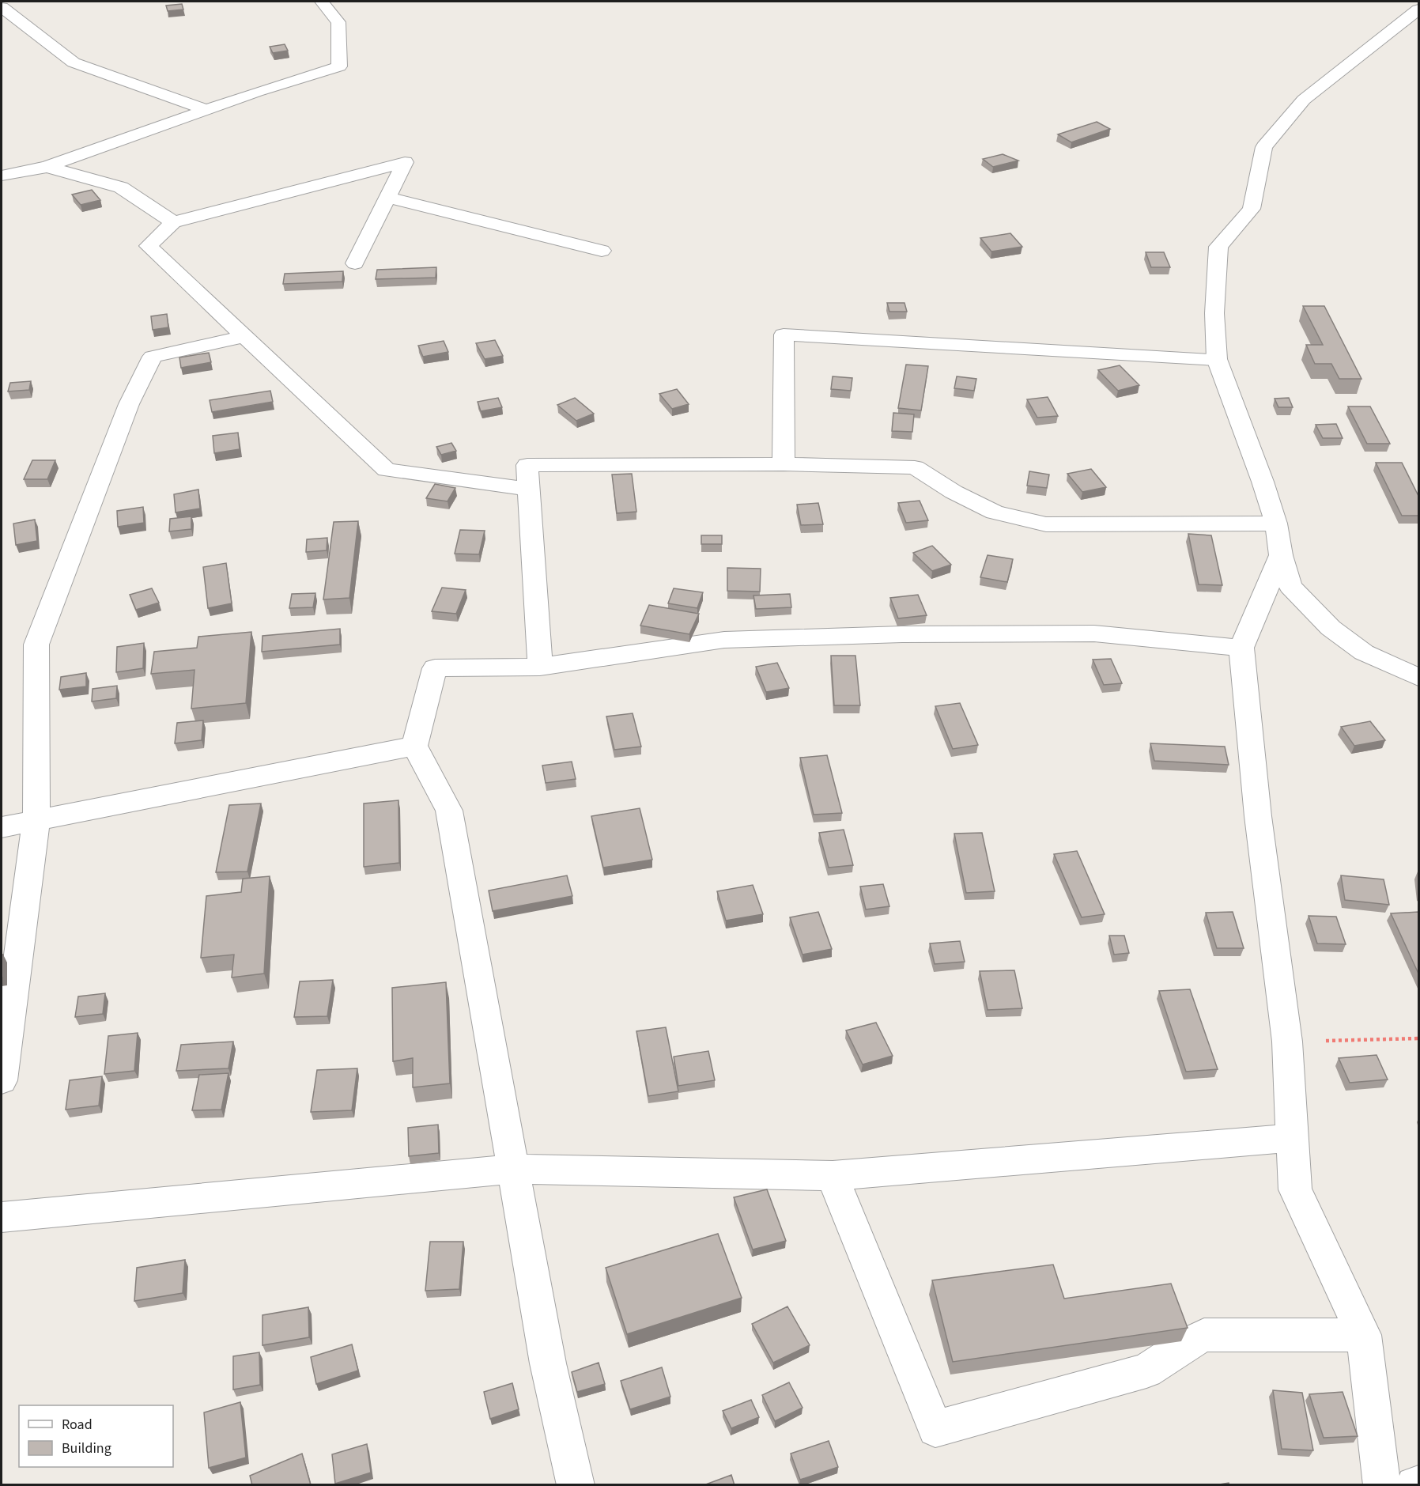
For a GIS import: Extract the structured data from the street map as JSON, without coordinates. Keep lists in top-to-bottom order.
{
  "legend": ["Road", "Building"]
}
